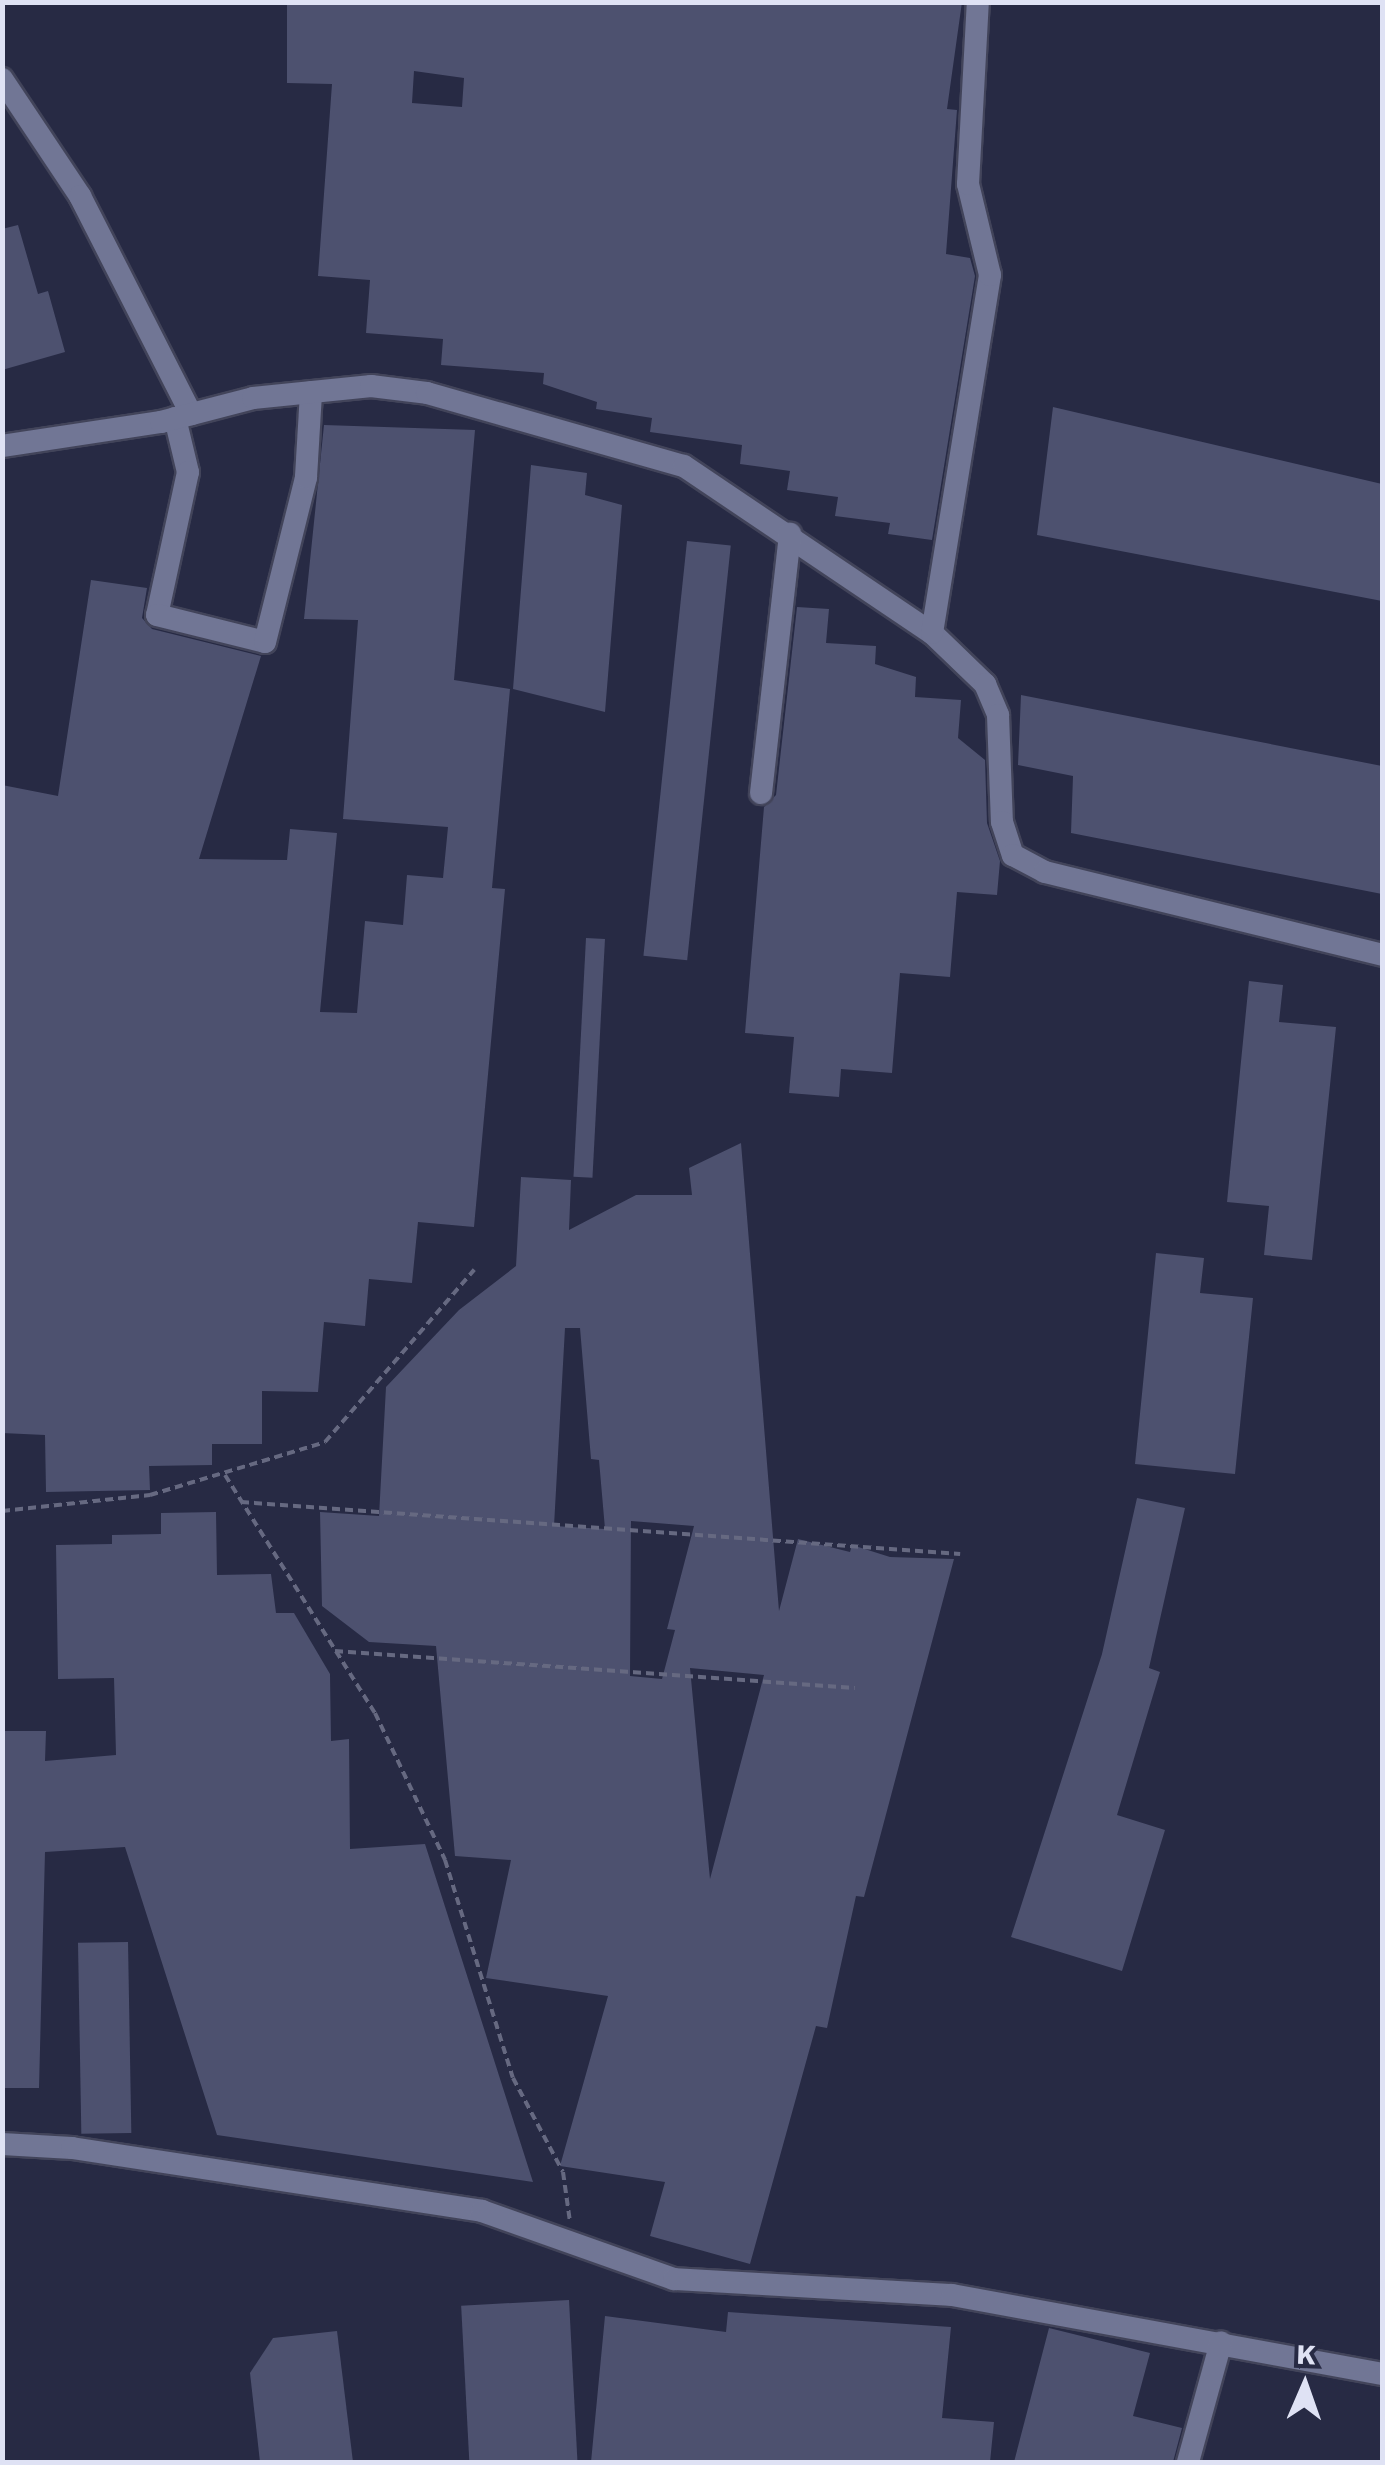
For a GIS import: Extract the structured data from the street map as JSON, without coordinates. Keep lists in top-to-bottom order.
{
  "north": "top"
}
